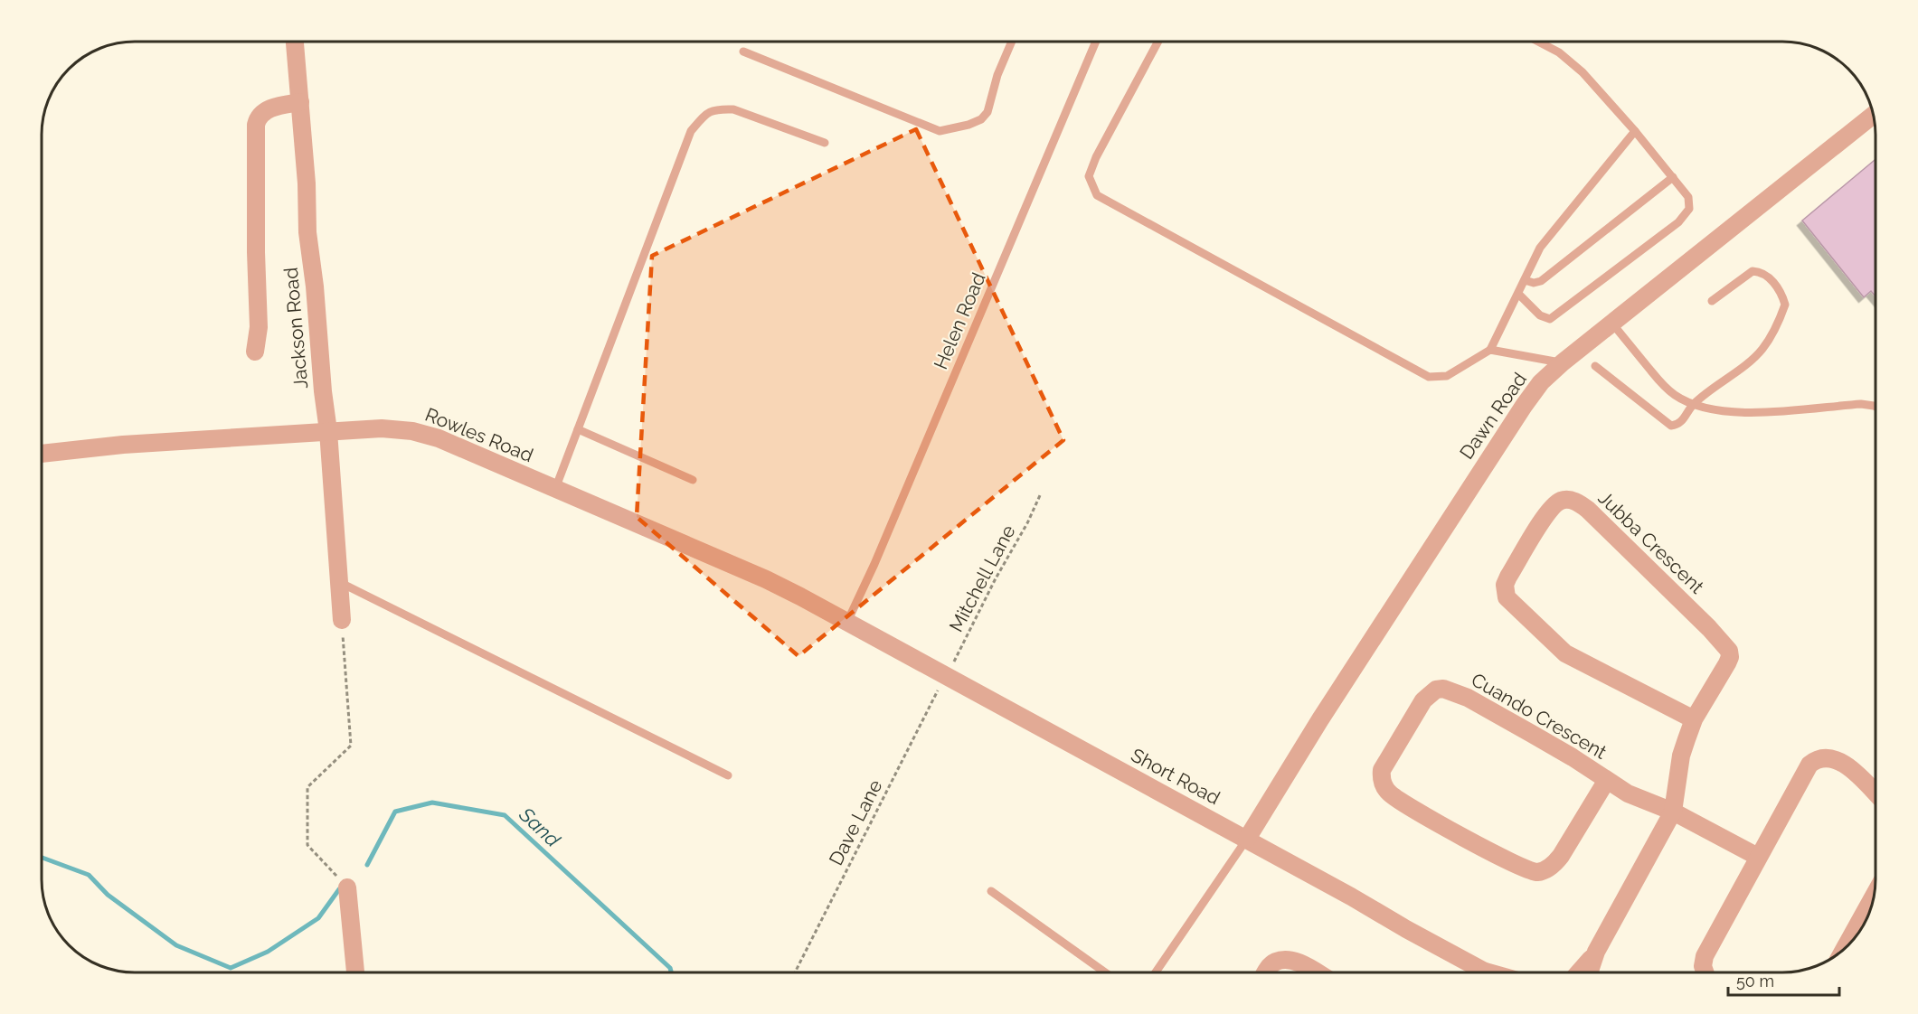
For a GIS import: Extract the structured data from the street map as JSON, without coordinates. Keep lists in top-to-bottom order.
{
  "streets": {
    "street": [
      "Jackson Road",
      "Dawn Road",
      "Rowles Road",
      "Jubba Crescent",
      "Cuando Crescent",
      "Short Road"
    ],
    "lane": ["Helen Road"],
    "path": ["Mitchell Lane", "Dave Lane"]
  },
  "crossings": [
    ["Helen Road", "Rowles Road"],
    ["Helen Road", "Short Road"],
    ["Jackson Road", "Rowles Road"],
    ["Dawn Road", "Short Road"],
    ["Rowles Road", "Short Road"],
    ["Jubba Crescent", "Cuando Crescent"],
    ["Mitchell Lane", "Short Road"],
    ["Mitchell Lane", "Dave Lane"],
    ["Short Road", "Dave Lane"]
  ],
  "water": ["Sand"],
  "scale_bar": "50 m"
}
